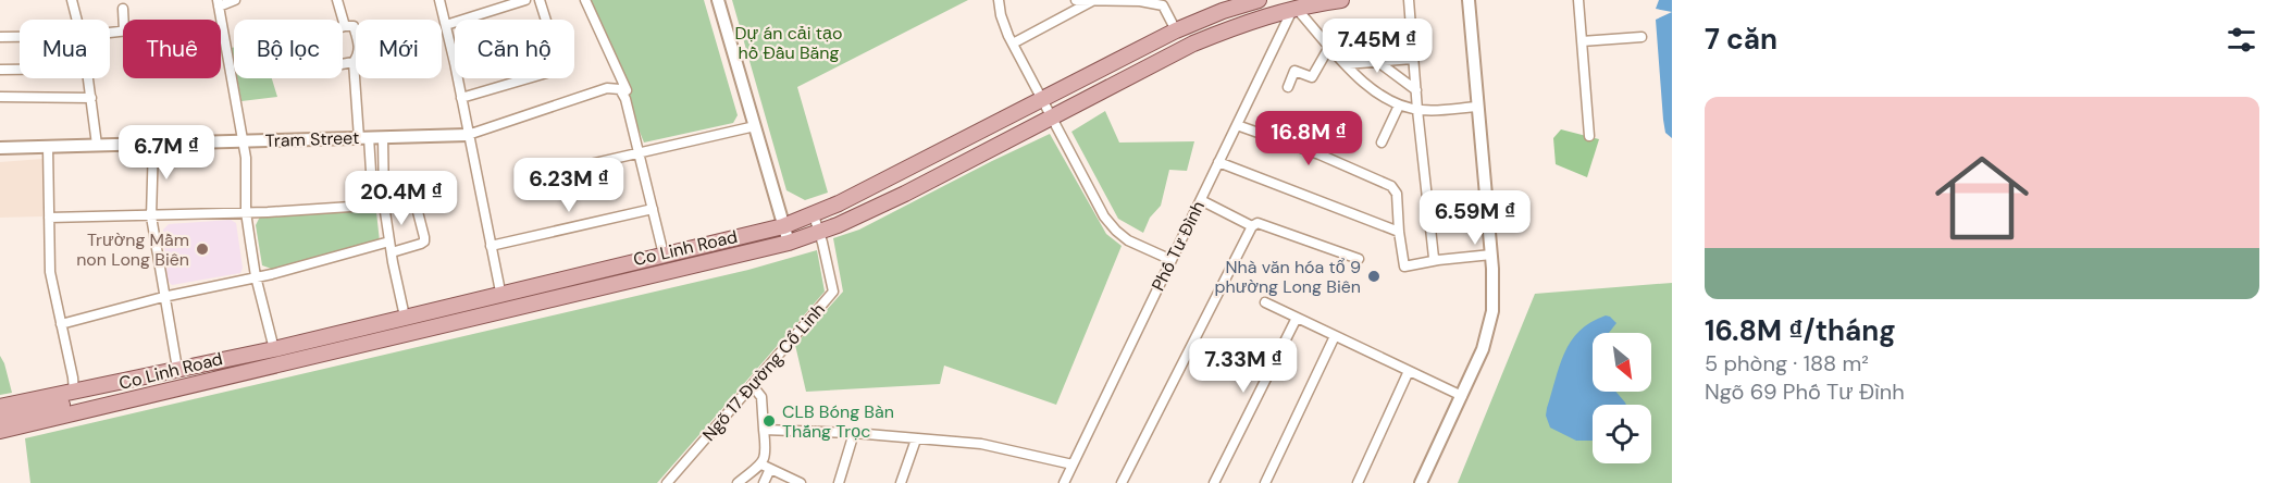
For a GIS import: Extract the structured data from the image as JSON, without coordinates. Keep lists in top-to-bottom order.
{
  "streets": {
    "main road": ["Co Linh Road"],
    "street": ["Tram Street", "Phố Tư Đình", "Ngõ 17 Đường Cổ Linh"]
  },
  "crossings": [
    ["Phố Tư Đình", "Co Linh Road"],
    ["Co Linh Road", "Ngõ 17 Đường Cổ Linh"]
  ],
  "parks": ["Dự án cải tạo hồ Đầu Băng"],
  "places": ["Trường Mầm non Long Biên", "Nhà văn hóa tổ 9 phường Long Biên", "CLB Bóng Bàn Thắng Trọc"],
  "north": "bottom right",
  "page": {
    "heading": "7 căn",
    "price": [
      "7.45M ₫",
      "16.8M ₫",
      "6.7M ₫",
      "6.23M ₫",
      "20.4M ₫",
      "6.59M ₫",
      "7.33M ₫"
    ],
    "chip": [
      "Mua",
      "Thuê",
      "Bộ lọc",
      "Mới",
      "Căn hộ"
    ],
    "list": [
      {
        "name": "16.8M ₫/tháng",
        "note": "5 phòng · 188 m² · Ngõ 69 Phố Tư Đình"
      }
    ]
  }
}
